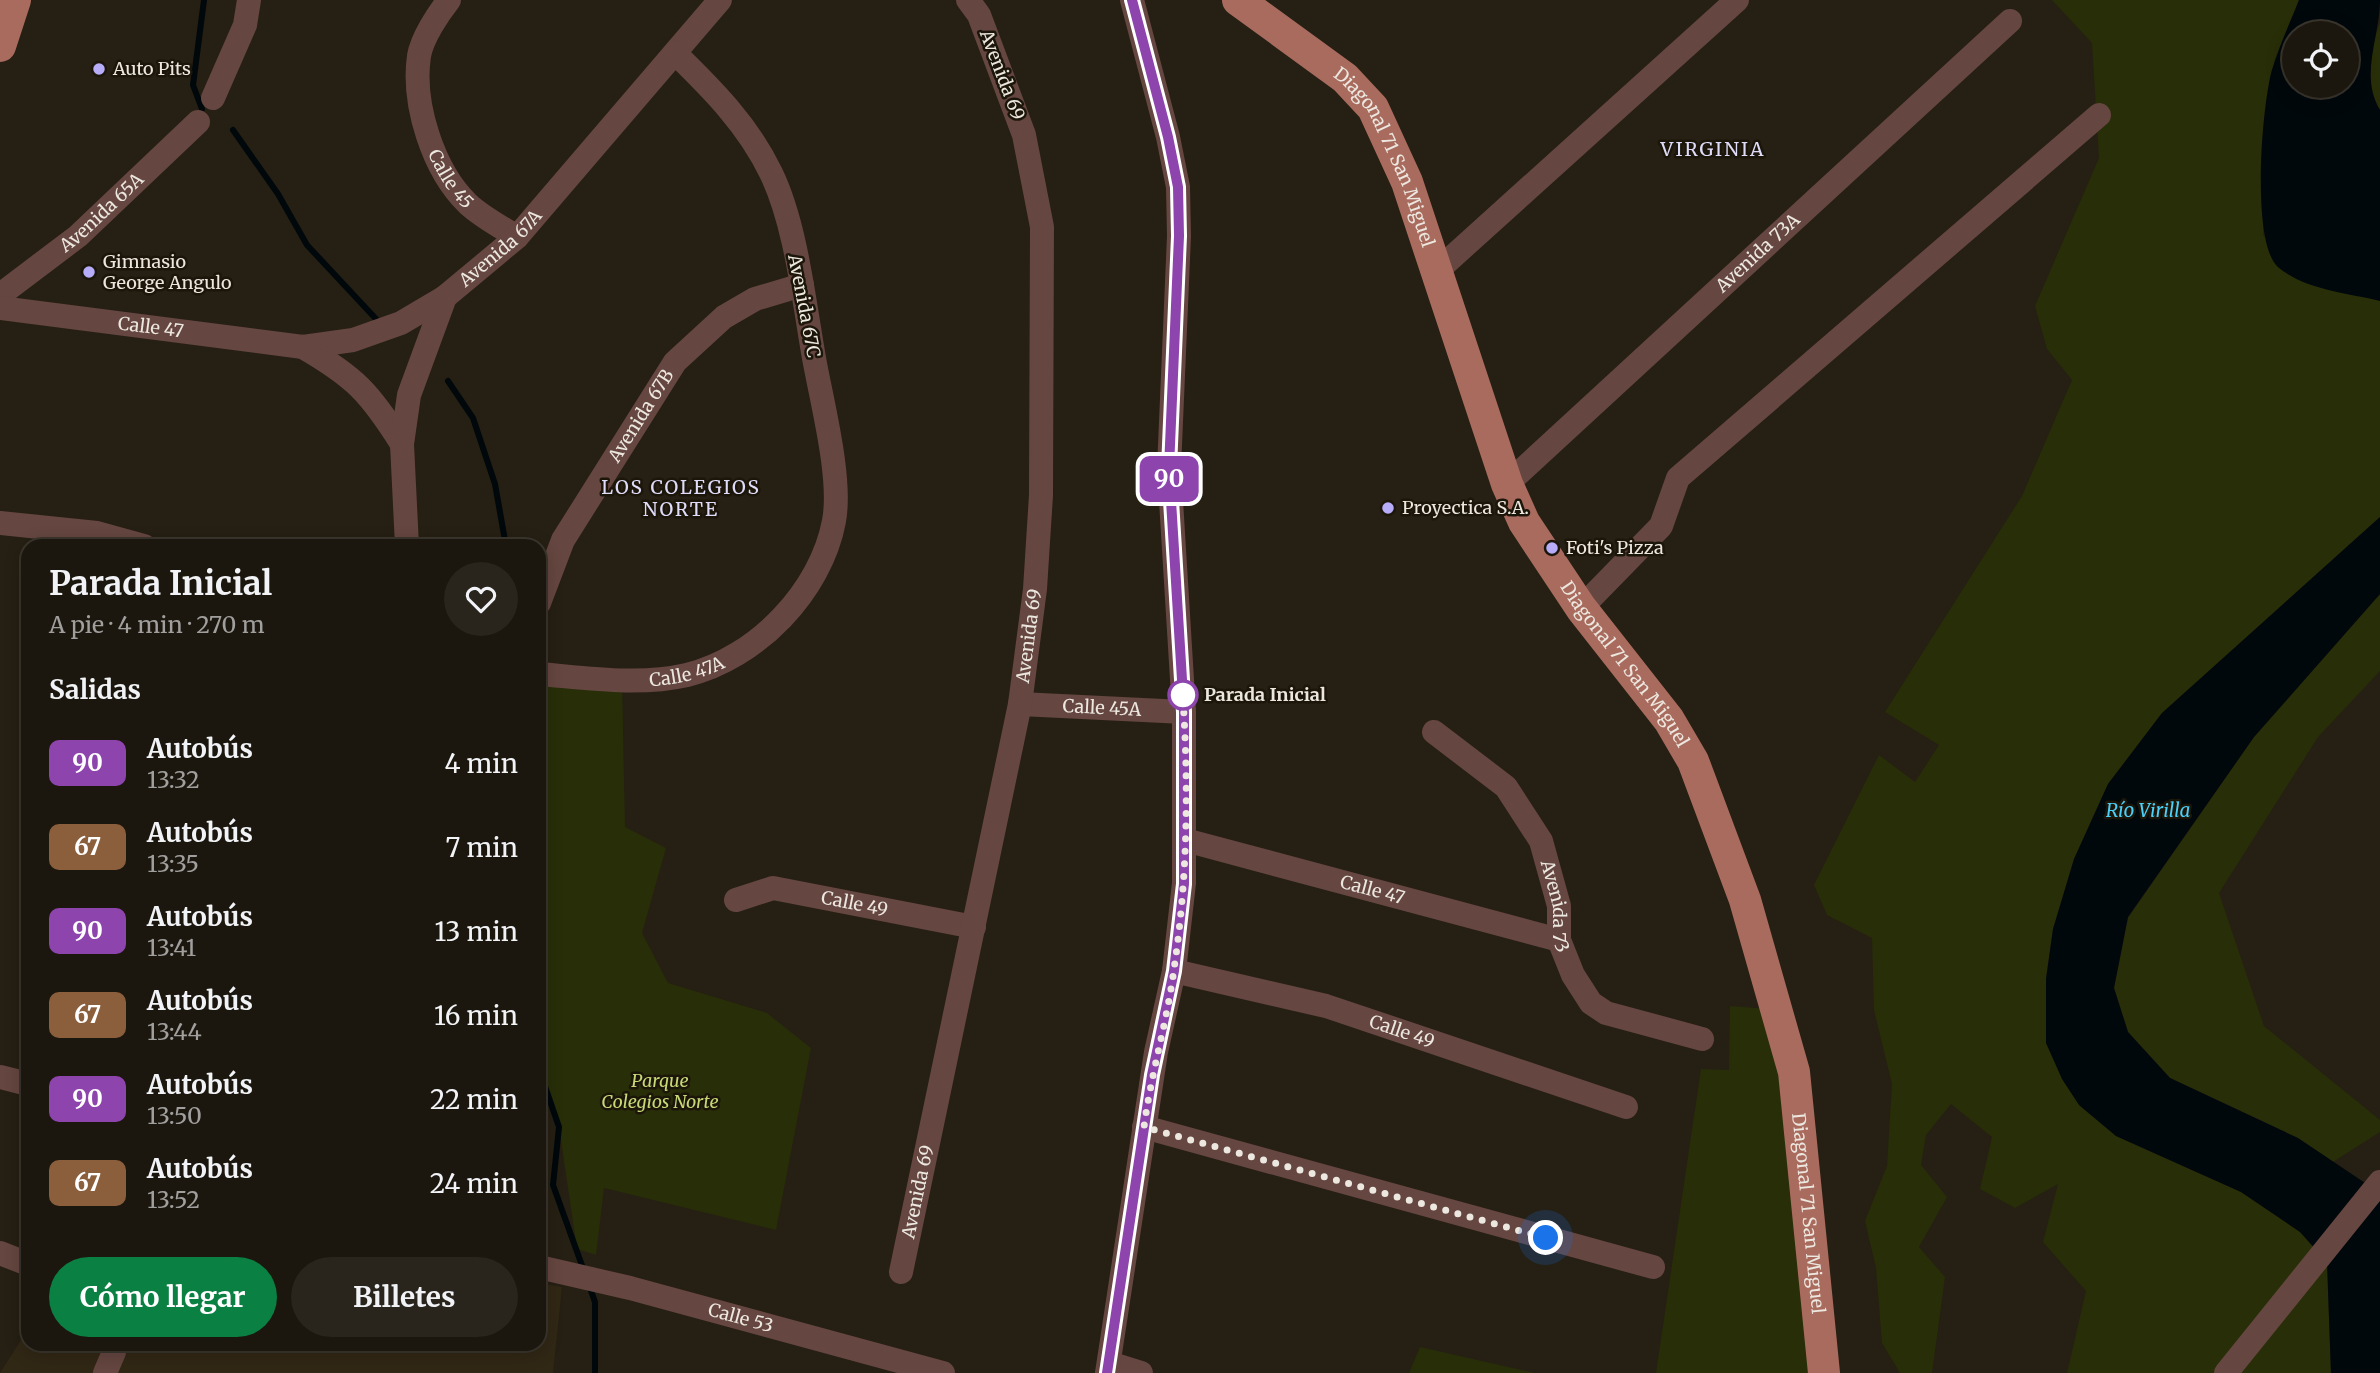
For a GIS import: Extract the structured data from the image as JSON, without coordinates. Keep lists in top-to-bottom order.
{
  "streets": {
    "main road": ["Diagonal 71 San Miguel"],
    "street": [
      "Avenida 69",
      "Calle 45",
      "Avenida 65A",
      "Avenida 67A",
      "Avenida 73A",
      "Avenida 67C",
      "Calle 47",
      "Avenida 67B",
      "Calle 47A",
      "Calle 45A",
      "Calle 49",
      "Avenida 73",
      "Calle 53"
    ]
  },
  "crossings": [
    ["Avenida 69", "Calle 45A"],
    ["Avenida 69", "Calle 49"],
    ["Diagonal 71 San Miguel", "Avenida 73A"],
    ["Calle 45", "Avenida 67A"],
    ["Avenida 67A", "Avenida 67C"],
    ["Avenida 67A", "Calle 47"],
    ["Avenida 67C", "Avenida 67B"],
    ["Avenida 67C", "Calle 47A"],
    ["Calle 47", "Avenida 73"]
  ],
  "districts": ["VIRGINIA", "LOS COLEGIOS NORTE"],
  "water": ["Río Virilla"],
  "parks": ["Parque Colegios Norte"],
  "places": [
    "Auto Pits",
    "Gimnasio George Angulo",
    "Proyectica S.A.",
    "Foti's Pizza",
    "Parada Inicial"
  ],
  "lines": ["bus line 90"],
  "page": {
    "on_map": "90",
    "heading": [
      ["Parada Inicial", "A pie · 4 min · 270 m"],
      "Salidas"
    ],
    "list": [
      {
        "mark": "90",
        "name": "Autobús",
        "note": "13:32",
        "value": "4 min"
      },
      {
        "mark": "67",
        "name": "Autobús",
        "note": "13:35",
        "value": "7 min"
      },
      {
        "mark": "90",
        "name": "Autobús",
        "note": "13:41",
        "value": "13 min"
      },
      {
        "mark": "67",
        "name": "Autobús",
        "note": "13:44",
        "value": "16 min"
      },
      {
        "mark": "90",
        "name": "Autobús",
        "note": "13:50",
        "value": "22 min"
      },
      {
        "mark": "67",
        "name": "Autobús",
        "note": "13:52",
        "value": "24 min"
      }
    ],
    "buttons": ["Cómo llegar", "Billetes"]
  }
}
